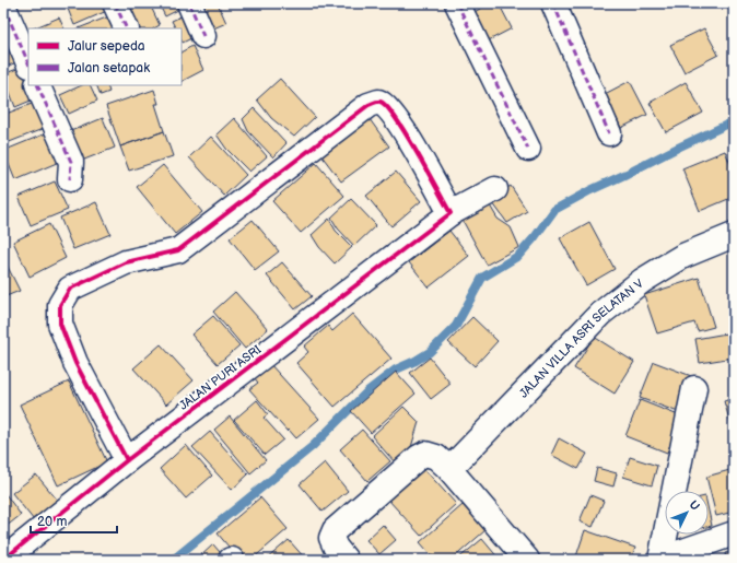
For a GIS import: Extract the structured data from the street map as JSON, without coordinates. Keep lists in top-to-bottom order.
{
  "streets": {
    "street": ["JALAN VILLA ASRI SELATAN V", "JALAN PURI ASRI"]
  },
  "legend": ["Jalur sepeda", "Jalan setapak"],
  "scale_bar": "20 m",
  "north": "top right"
}
